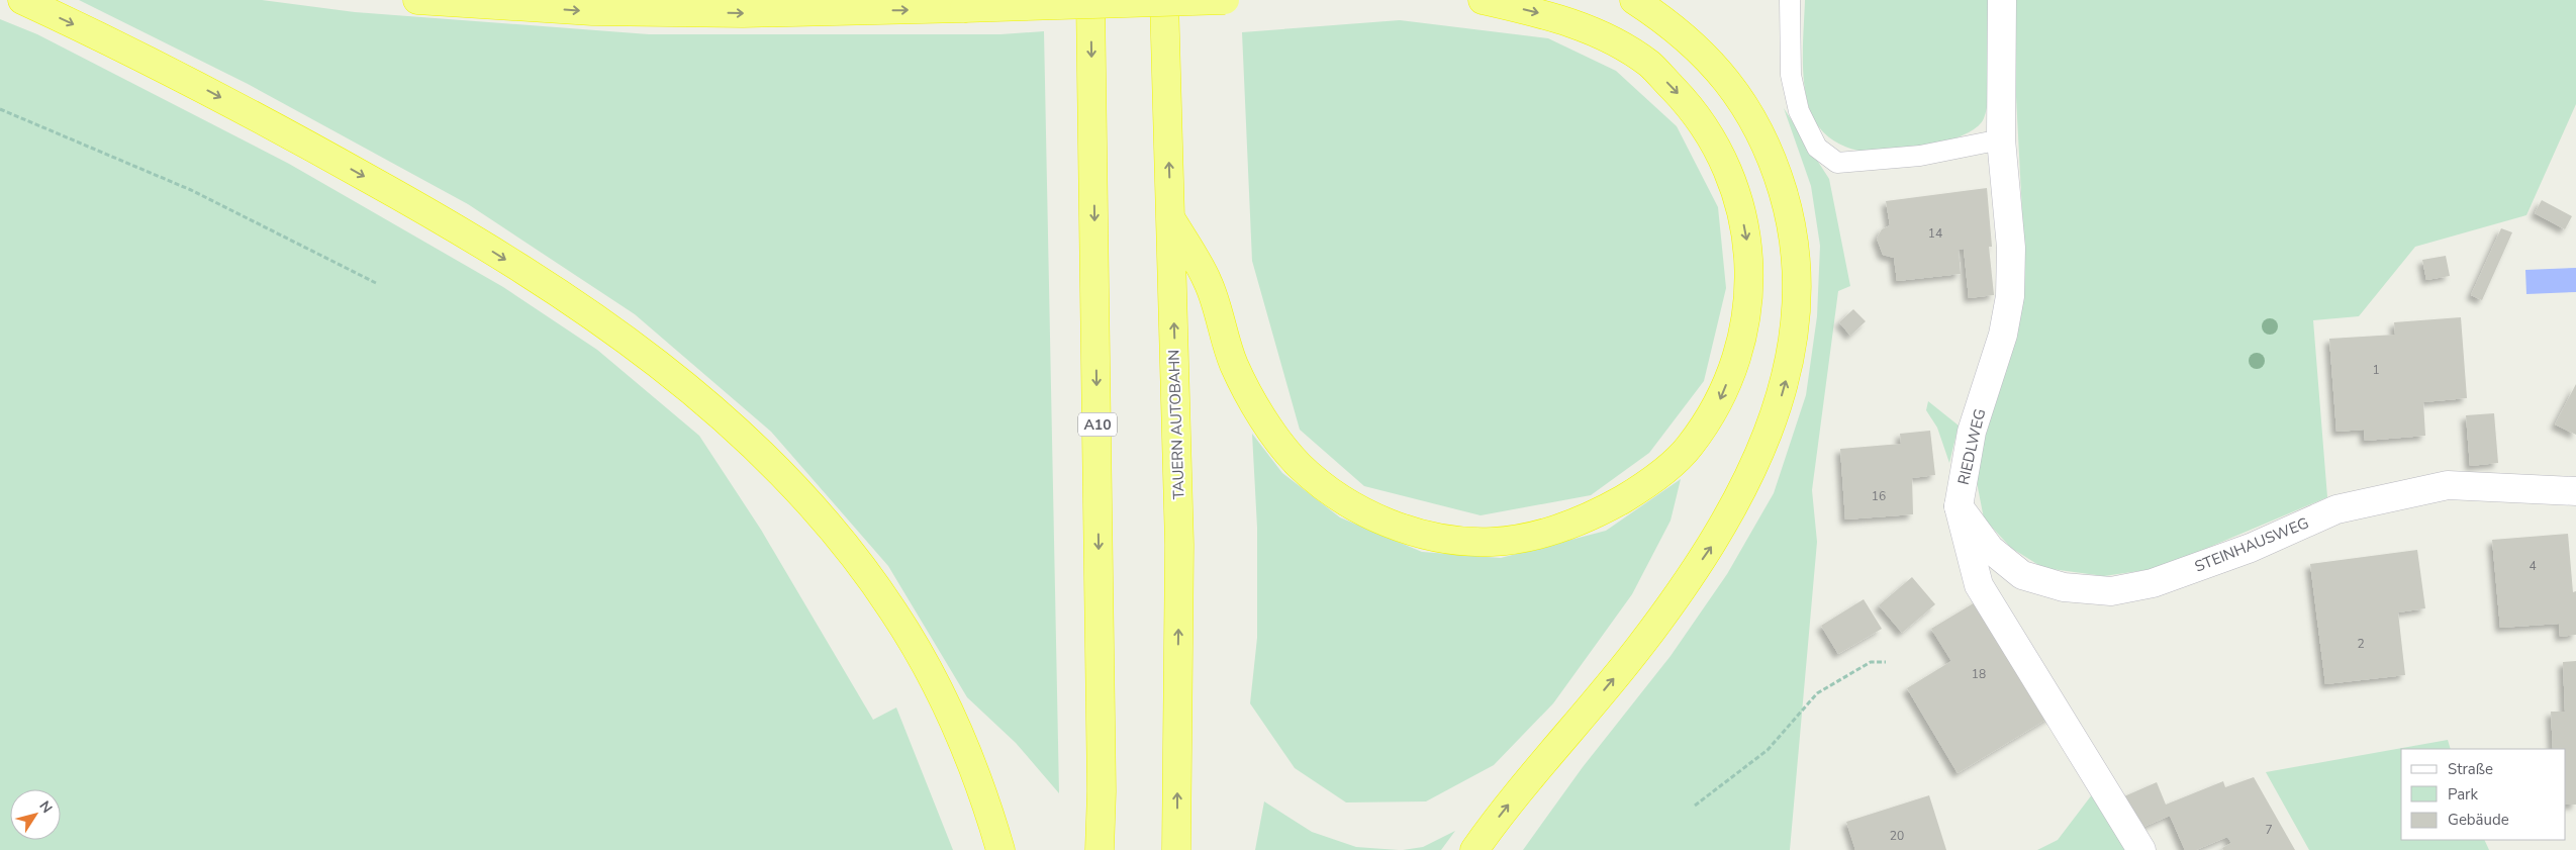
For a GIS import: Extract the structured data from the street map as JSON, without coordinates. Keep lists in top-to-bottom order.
{
  "streets": {
    "highway": ["A10", "TAUERN AUTOBAHN"],
    "street": ["RIEDLWEG", "STEINHAUSWEG"]
  },
  "crossings": [
    ["RIEDLWEG", "STEINHAUSWEG"]
  ],
  "house_numbers": [
    "14",
    "1",
    "16",
    "4",
    "2",
    "18",
    "7",
    "20"
  ],
  "legend": ["Straße", "Park", "Gebäude"],
  "north": "top right"
}
